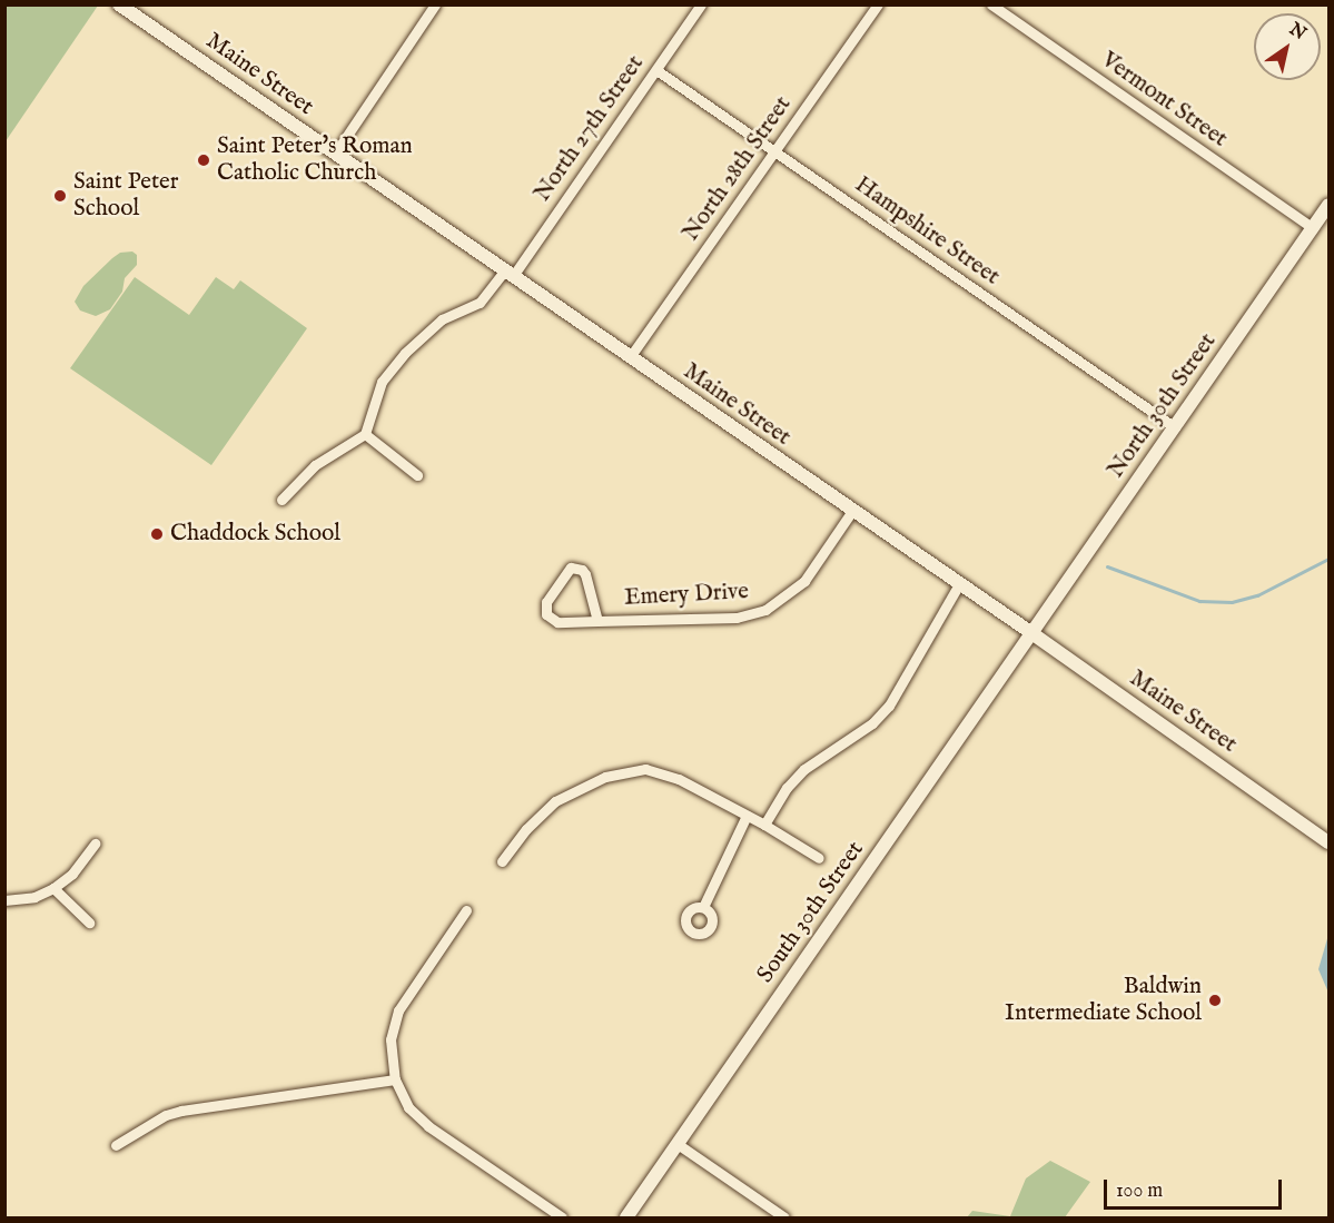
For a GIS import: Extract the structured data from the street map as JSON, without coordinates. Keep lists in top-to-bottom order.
{
  "streets": {
    "street": [
      "Maine Street",
      "Vermont Street",
      "North 27th Street",
      "North 28th Street",
      "Hampshire Street",
      "North 30th Street",
      "Emery Drive",
      "South 30th Street"
    ]
  },
  "crossings": [
    ["Maine Street", "North 27th Street"],
    ["Maine Street", "North 28th Street"],
    ["Maine Street", "North 30th Street"],
    ["Maine Street", "Emery Drive"],
    ["Maine Street", "South 30th Street"],
    ["Vermont Street", "North 30th Street"],
    ["North 27th Street", "Hampshire Street"],
    ["North 28th Street", "Hampshire Street"],
    ["Hampshire Street", "North 30th Street"],
    ["North 30th Street", "South 30th Street"]
  ],
  "places": [
    "Saint Peter's Roman Catholic Church",
    "Saint Peter School",
    "Chaddock School",
    "Baldwin Intermediate School"
  ],
  "scale_bar": "100 m",
  "north": "top right"
}
